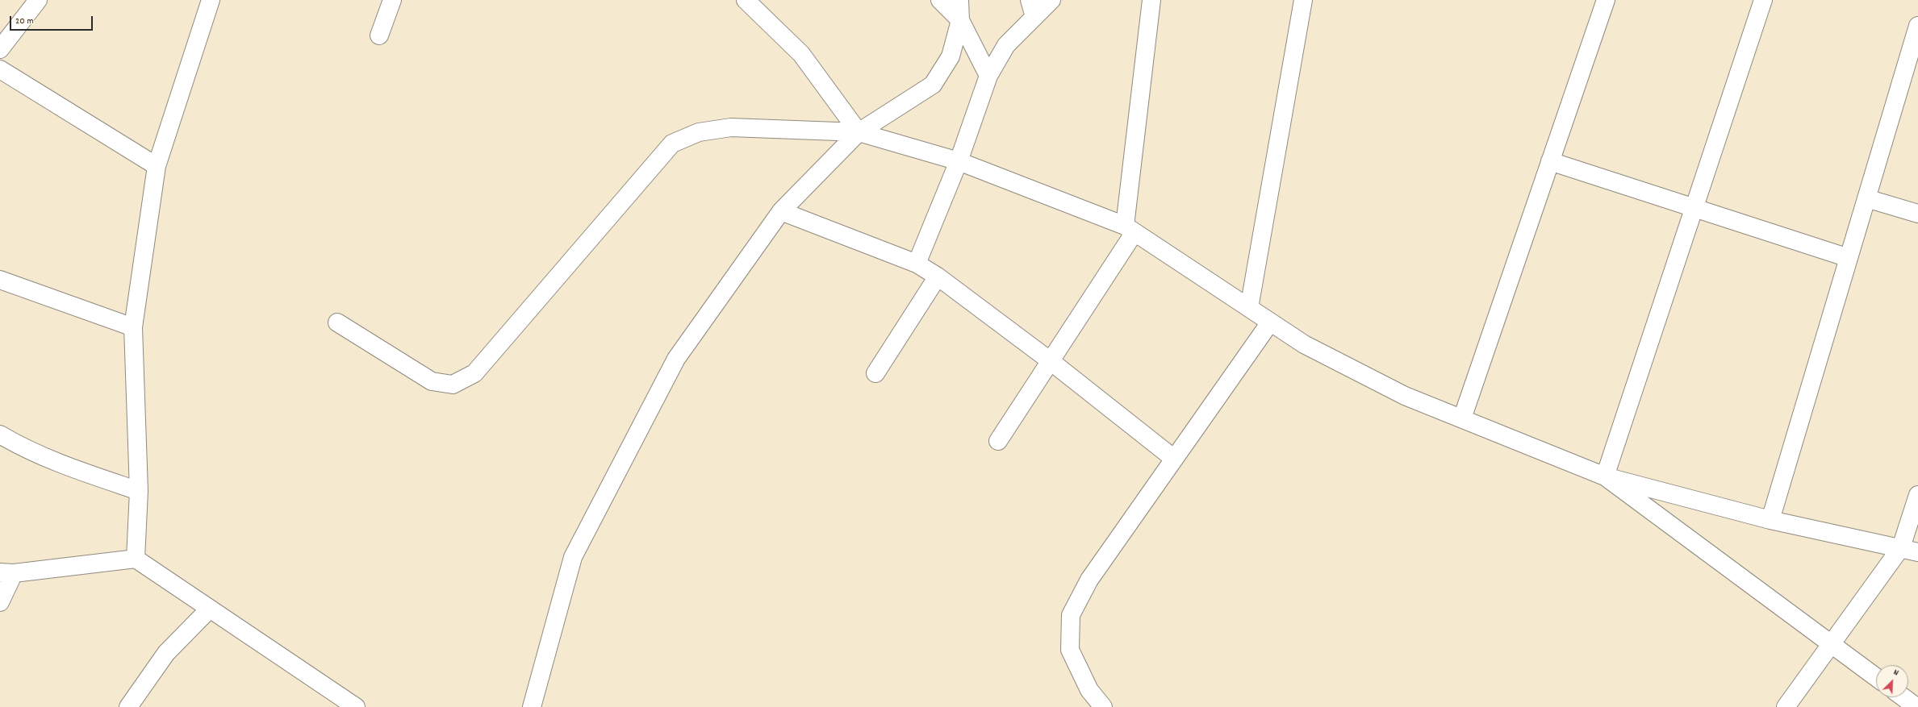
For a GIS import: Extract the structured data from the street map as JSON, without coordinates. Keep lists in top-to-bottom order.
{
  "scale_bar": "20 m",
  "north": "top right"
}
